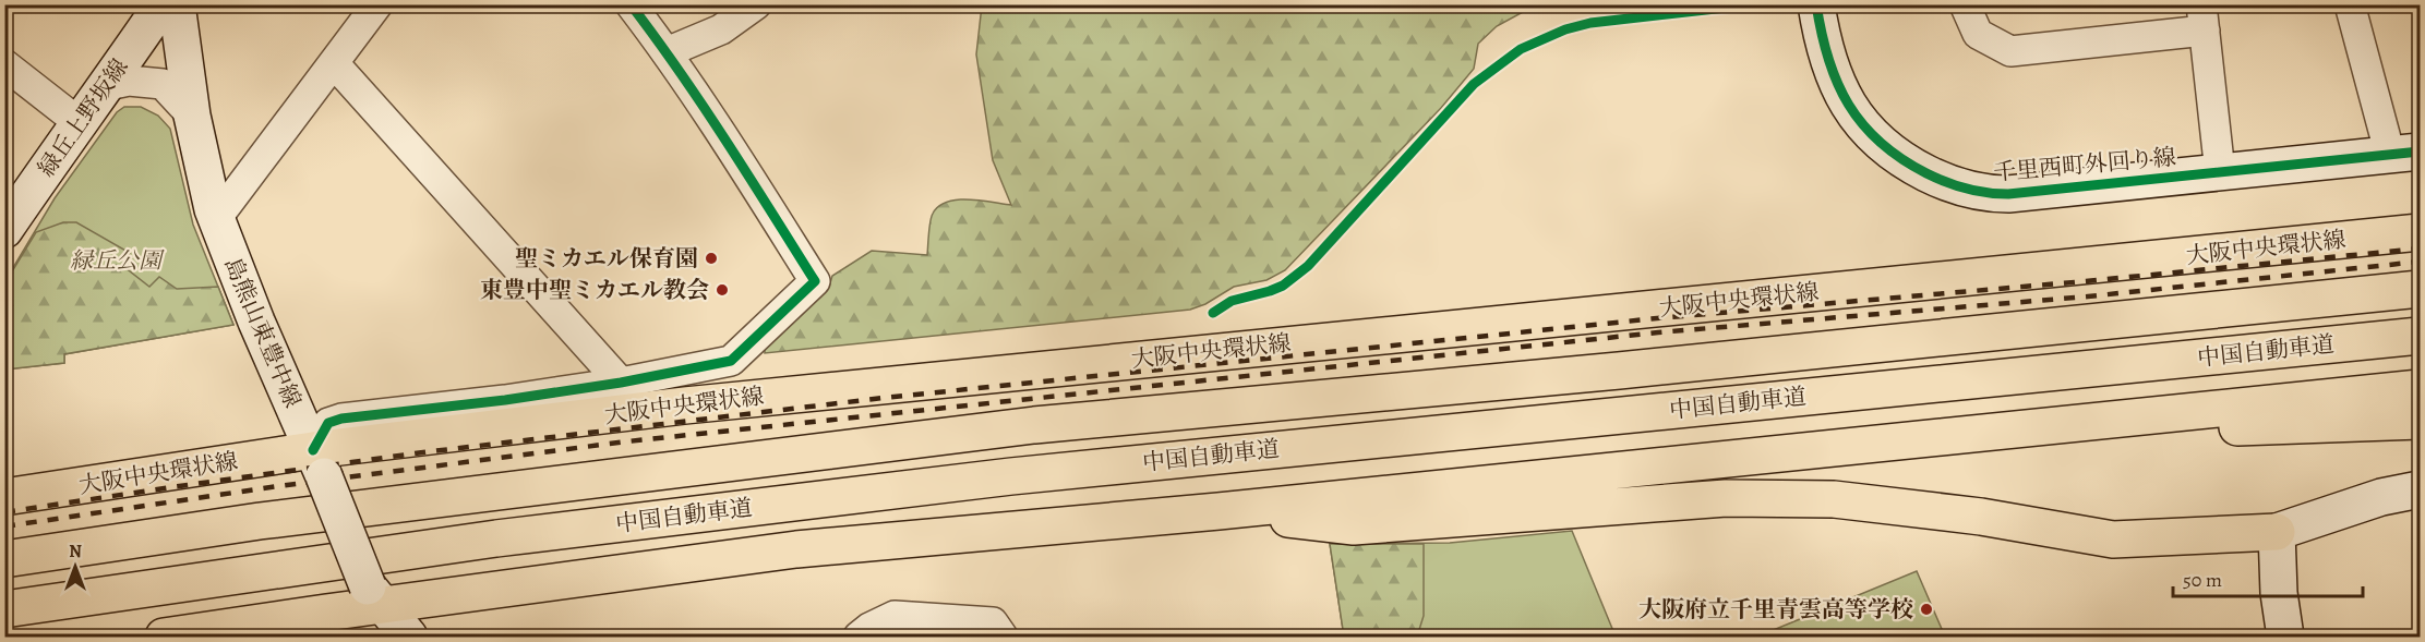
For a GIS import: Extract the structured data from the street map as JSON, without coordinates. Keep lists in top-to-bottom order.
{
  "streets": {
    "main road": ["大阪中央環状線", "中国自動車道"],
    "street": ["緑丘上野坂線", "千里西町外回り線", "島熊山東豊中線"]
  },
  "crossings": [
    ["大阪中央環状線", "島熊山東豊中線"]
  ],
  "parks": ["緑丘公園"],
  "places": ["聖ミカエル保育園", "東豊中聖ミカエル教会", "大阪府立千里青雲高等学校"],
  "scale_bar": "50 m",
  "north": "top"
}
